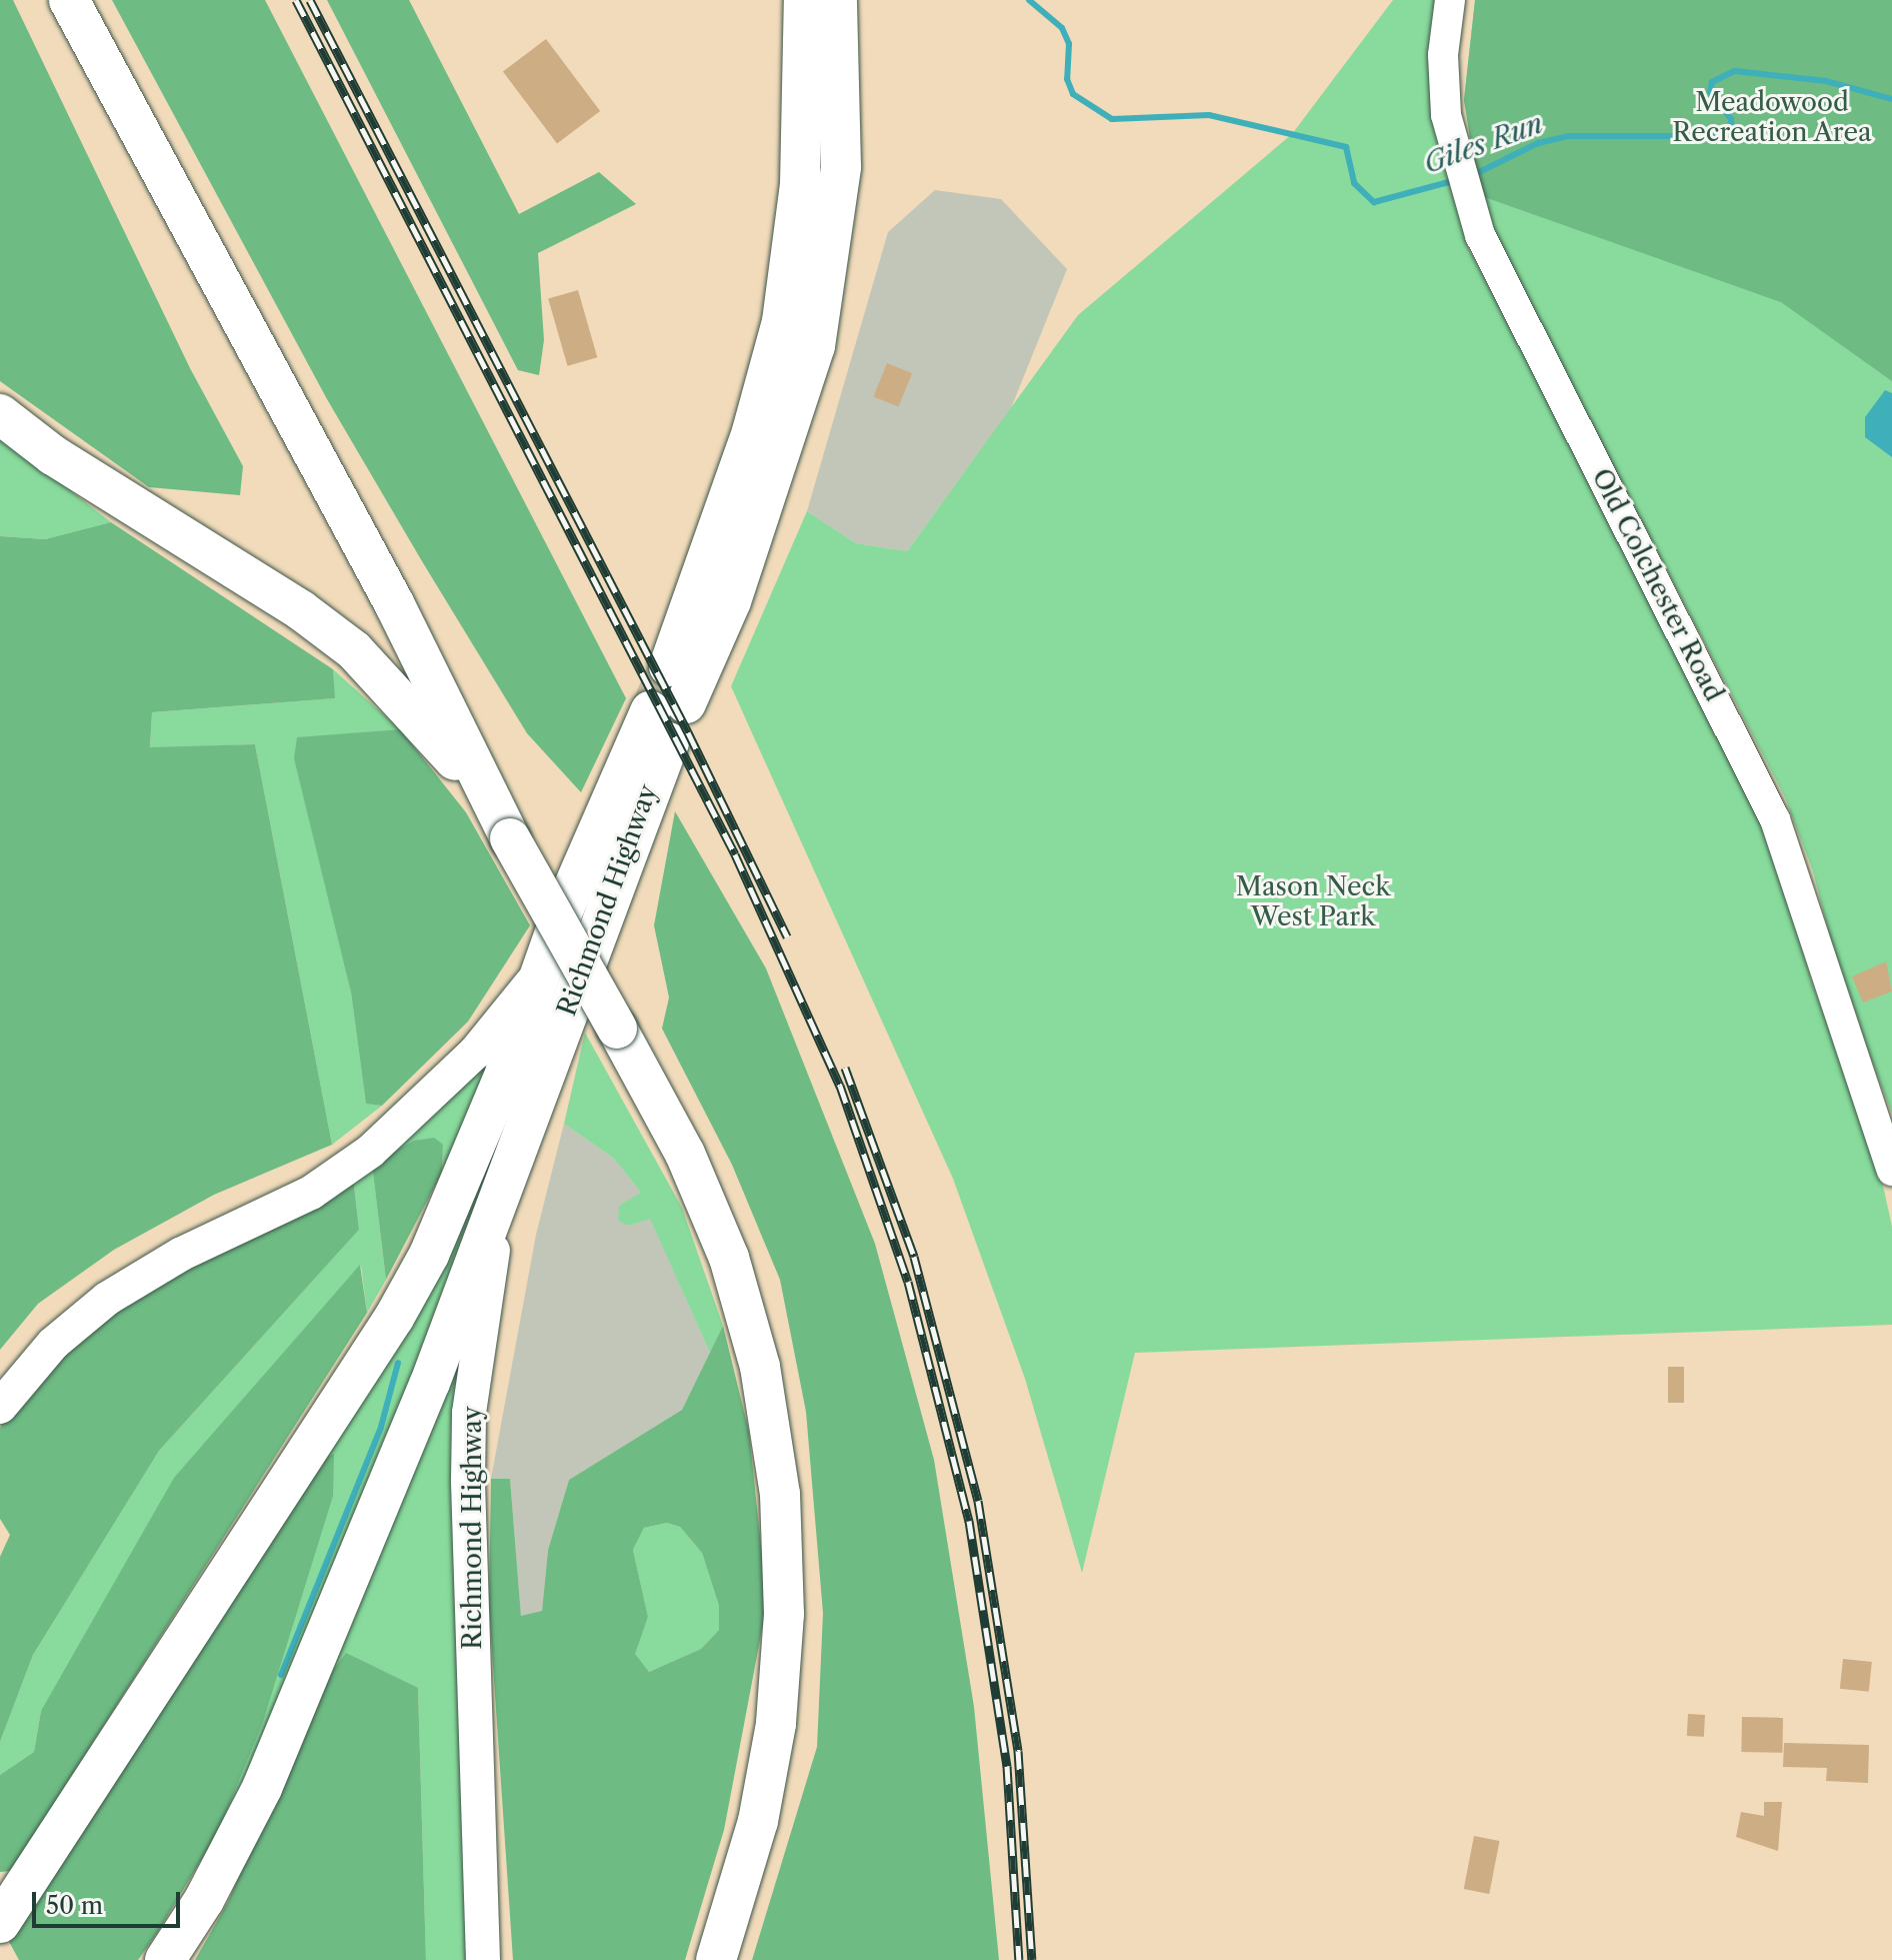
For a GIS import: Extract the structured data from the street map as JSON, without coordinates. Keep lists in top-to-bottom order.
{
  "streets": {
    "highway": ["Richmond Highway"],
    "street": ["Old Colchester Road"]
  },
  "water": ["Giles Run"],
  "parks": ["Meadowood Recreation Area", "Mason Neck West Park"],
  "scale_bar": "50 m"
}
